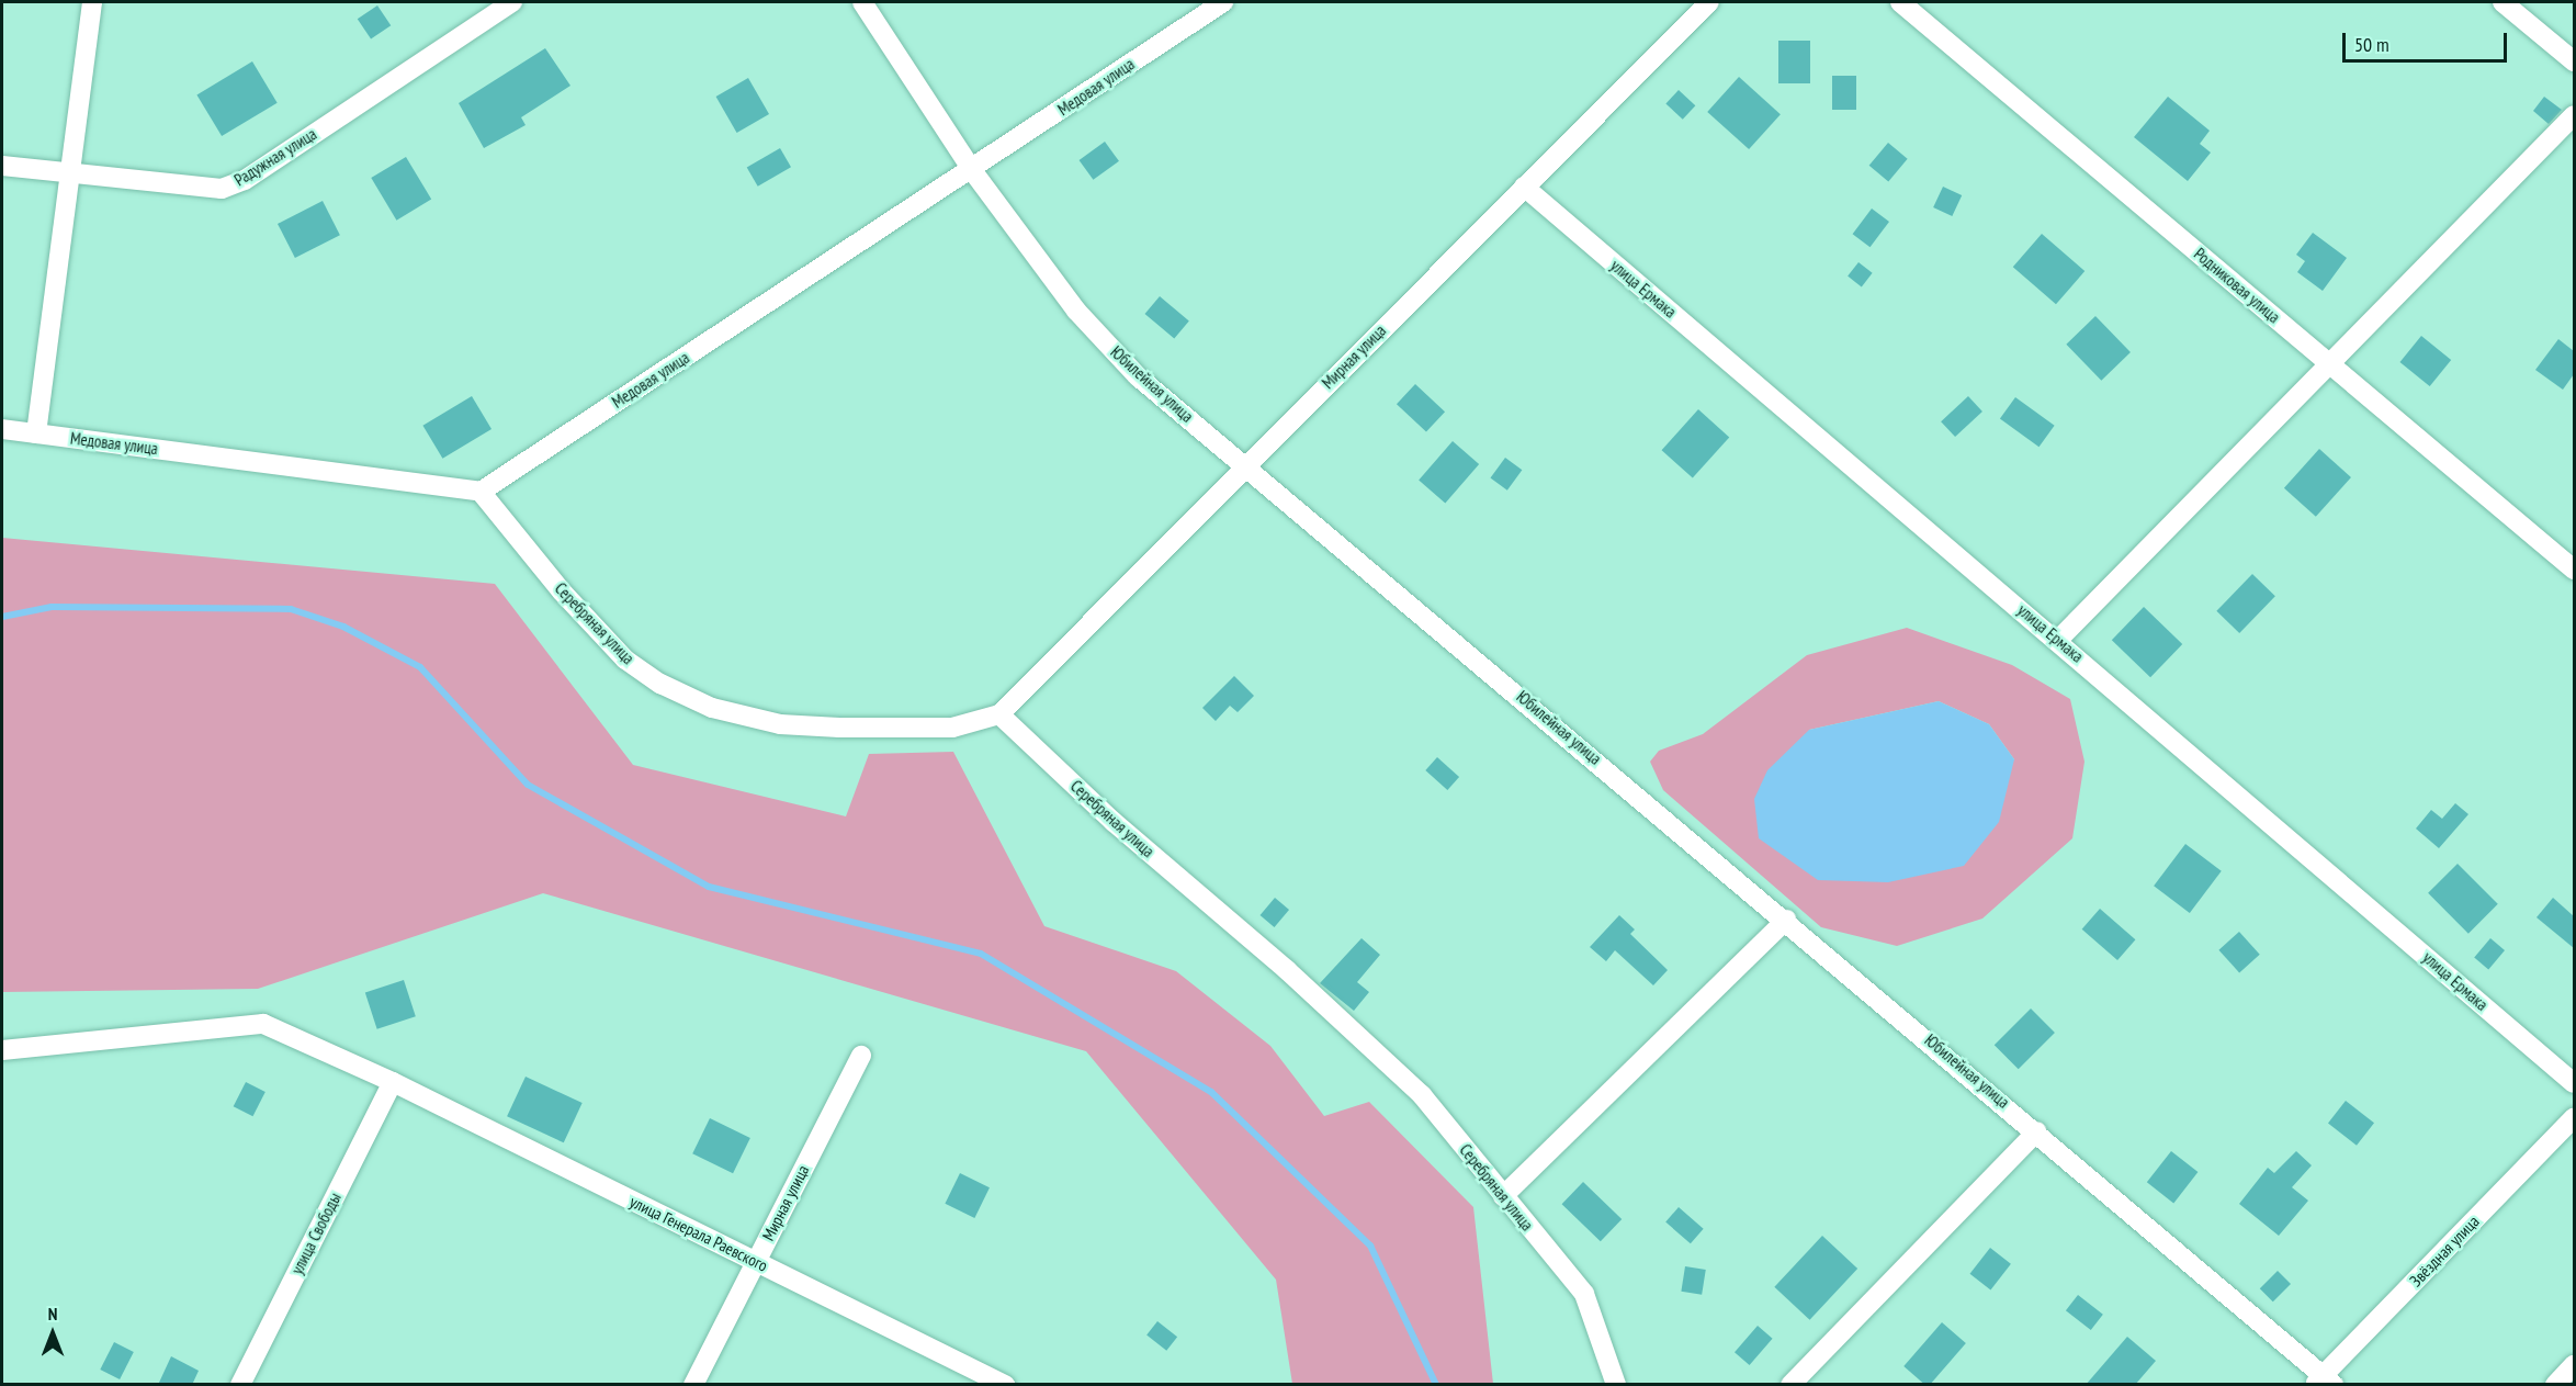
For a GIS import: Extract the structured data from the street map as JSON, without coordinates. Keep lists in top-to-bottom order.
{
  "streets": {
    "street": [
      "Медовая улица",
      "Радужная улица",
      "Родниковая улица",
      "улица Ермака",
      "Мирная улица",
      "Юбилейная улица",
      "Серебряная улица",
      "улица Свободы",
      "улица Генерала Раевского",
      "Звёздная улица"
    ]
  },
  "crossings": [
    ["Медовая улица", "Юбилейная улица"],
    ["Медовая улица", "Серебряная улица"],
    ["улица Ермака", "Мирная улица"],
    ["Мирная улица", "Юбилейная улица"],
    ["Мирная улица", "Серебряная улица"],
    ["Мирная улица", "улица Генерала Раевского"],
    ["Юбилейная улица", "Звёздная улица"],
    ["улица Свободы", "улица Генерала Раевского"]
  ],
  "scale_bar": "50 m",
  "north": "top"
}
